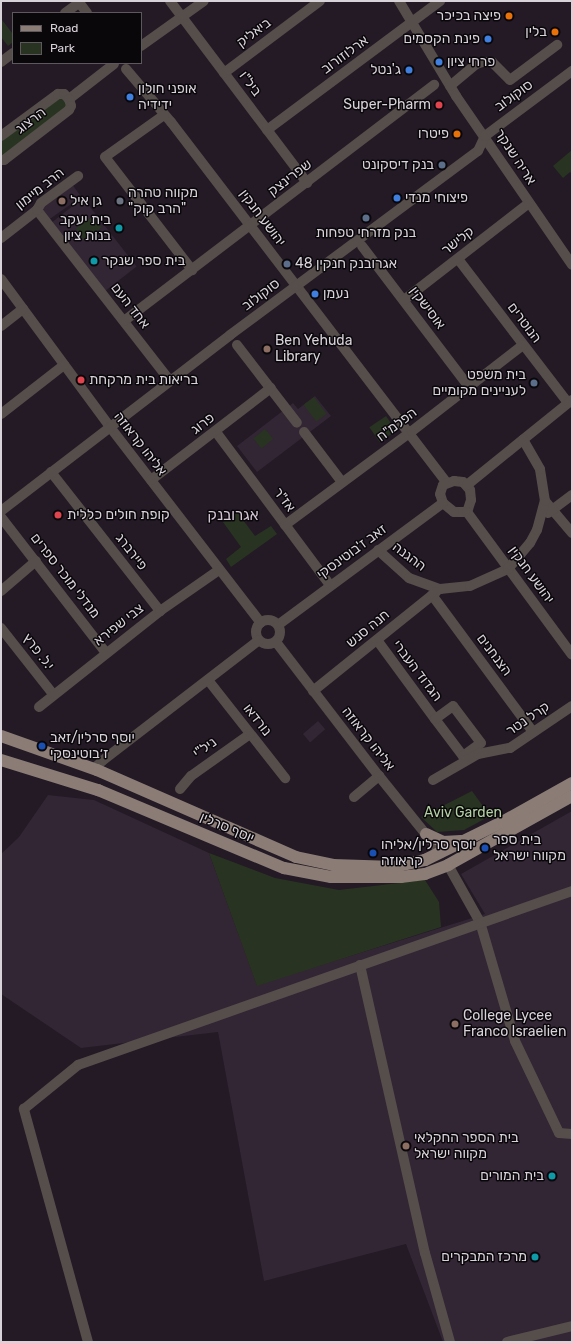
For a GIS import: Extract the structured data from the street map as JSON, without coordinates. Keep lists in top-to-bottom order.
{
  "streets": {
    "main road": ["יוסף סרלין"],
    "street": [
      "ביאליק",
      "ארלוזורוב",
      "ביל\"ו",
      "סוקולוב",
      "הרצוג",
      "אריה שנקר",
      "שפרינצק",
      "הרב מיימון",
      "יהושע חנקין",
      "קלישר",
      "אחד העם",
      "אוסישקין",
      "הנוטרים",
      "פרוג",
      "הפלמ\"ח",
      "אליהו קראוזה",
      "אז\"ר",
      "פיירברג",
      "זאב ז'בוטינסקי",
      "ההגנה",
      "מנדלי מוכר ספרים",
      "צבי שפירא",
      "חנה סנש",
      "י.ל. פרץ",
      "הצנחנים",
      "הגדוד העברי",
      "קרל נטר",
      "נורדאו",
      "ניל\"י"
    ]
  },
  "crossings": [
    ["ביאליק", "ביל\"ו"],
    ["ארלוזורוב", "ביל\"ו"],
    ["ארלוזורוב", "אריה שנקר"],
    ["ביל\"ו", "שפרינצק"],
    ["סוקולוב", "אריה שנקר"],
    ["סוקולוב", "יהושע חנקין"],
    ["סוקולוב", "אחד העם"],
    ["סוקולוב", "אליהו קראוזה"],
    ["סוקולוב", "פיירברג"],
    ["אריה שנקר", "קלישר"],
    ["שפרינצק", "יהושע חנקין"],
    ["שפרינצק", "אחד העם"],
    ["הרב מיימון", "אחד העם"],
    ["יהושע חנקין", "הפלמ\"ח"],
    ["יהושע חנקין", "זאב ז'בוטינסקי"],
    ["יהושע חנקין", "ההגנה"],
    ["קלישר", "אוסישקין"],
    ["קלישר", "הנוטרים"],
    ["אוסישקין", "הפלמ\"ח"],
    ["הנוטרים", "הפלמ\"ח"],
    ["פרוג", "אליהו קראוזה"],
    ["פרוג", "אז\"ר"],
    ["הפלמ\"ח", "אז\"ר"],
    ["אליהו קראוזה", "זאב ז'בוטינסקי"],
    ["אליהו קראוזה", "צבי שפירא"],
    ["אליהו קראוזה", "חנה סנש"],
    ["אליהו קראוזה", "יוסף סרלין"],
    ["אז\"ר", "זאב ז'בוטינסקי"],
    ["פיירברג", "צבי שפירא"],
    ["זאב ז'בוטינסקי", "ההגנה"],
    ["ההגנה", "חנה סנש"],
    ["ההגנה", "הצנחנים"],
    ["מנדלי מוכר ספרים", "צבי שפירא"],
    ["צבי שפירא", "י.ל. פרץ"],
    ["חנה סנש", "הצנחנים"],
    ["חנה סנש", "הגדוד העברי"],
    ["הצנחנים", "קרל נטר"],
    ["נורדאו", "ניל\"י"]
  ],
  "districts": ["אגרובנק"],
  "parks": ["Aviv Garden"],
  "places": [
    "פיצה בכיכר",
    "בלין",
    "פינת הקסמים",
    "פרחי ציון",
    "ג'נטל",
    "אופני חולון ידידיה",
    "Super-Pharm",
    "פיטרו",
    "בנק דיסקונט",
    "פיצוחי מנדי",
    "גן איל",
    "מקווה טהרה \"הרב קוק\"",
    "בנק מזרחי טפחות",
    "בית יעקב בנות ציון",
    "בית ספר שנקר",
    "אגרובנק חנקין 48",
    "נעמן",
    "Ben Yehuda Library",
    "בריאות בית מרקחת",
    "בית משפט לעניינים מקומיים",
    "קופת חולים כללית",
    "יוסף סרלין/זאב ז׳בוטינסקי",
    "בית ספר מקווה ישראל",
    "יוסף סרלין/אליהו קראוזה",
    "College Lycee Franco Israelien",
    "בית הספר החקלאי מקווה ישראל",
    "בית המורים",
    "מרכז המבקרים"
  ],
  "legend": ["Road", "Park"]
}
